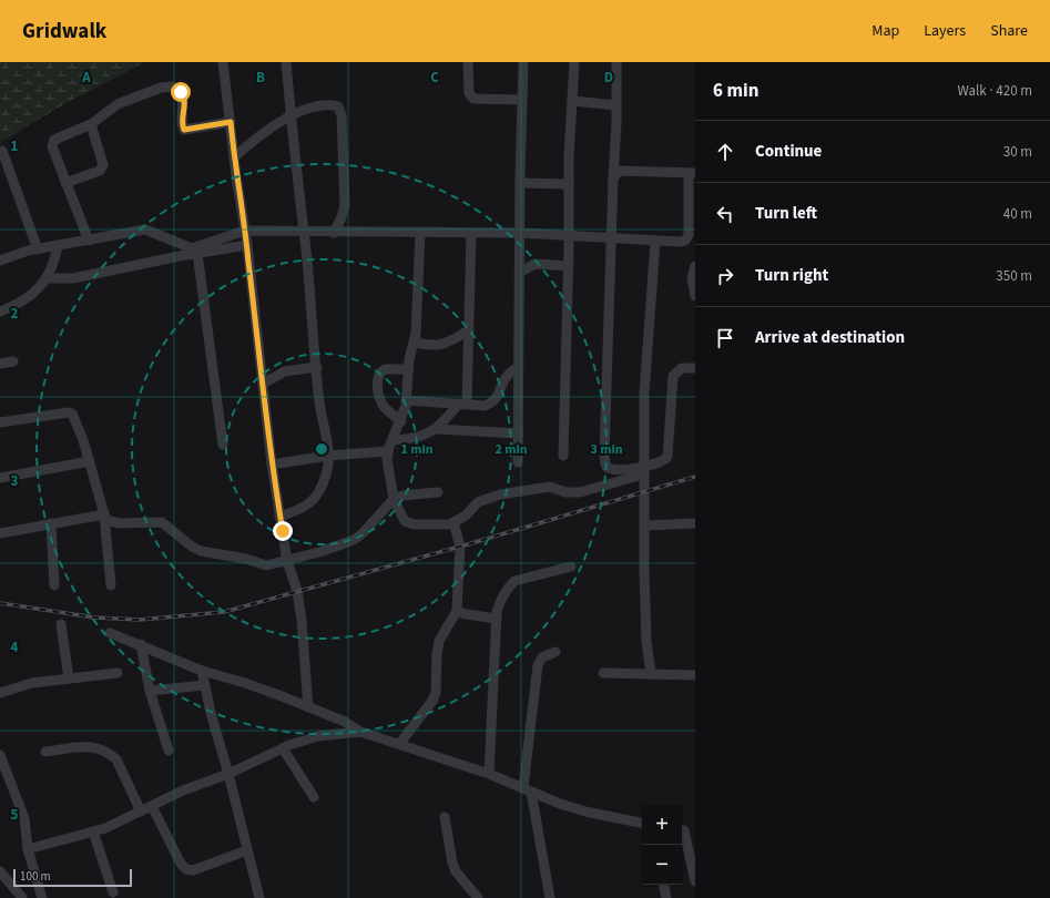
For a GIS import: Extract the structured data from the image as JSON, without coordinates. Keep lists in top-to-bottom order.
{
  "scale_bar": "100 m",
  "page": {
    "header": "Gridwalk",
    "nav": ["Map", "Layers", "Share"],
    "heading": ["6 min", "Walk · 420 m"],
    "list": [
      ["Continue", "30 m"],
      ["Turn left", "40 m"],
      ["Turn right", "350 m"],
      "Arrive at destination"
    ],
    "map_buttons": ["+", "−"],
    "scale": "100 m"
  },
  "grid": {
    "columns": [
      "A",
      "B",
      "C",
      "D"
    ],
    "rows": [
      "1",
      "2",
      "3",
      "4",
      "5"
    ]
  },
  "rings": ["1 min", "2 min", "3 min"]
}
